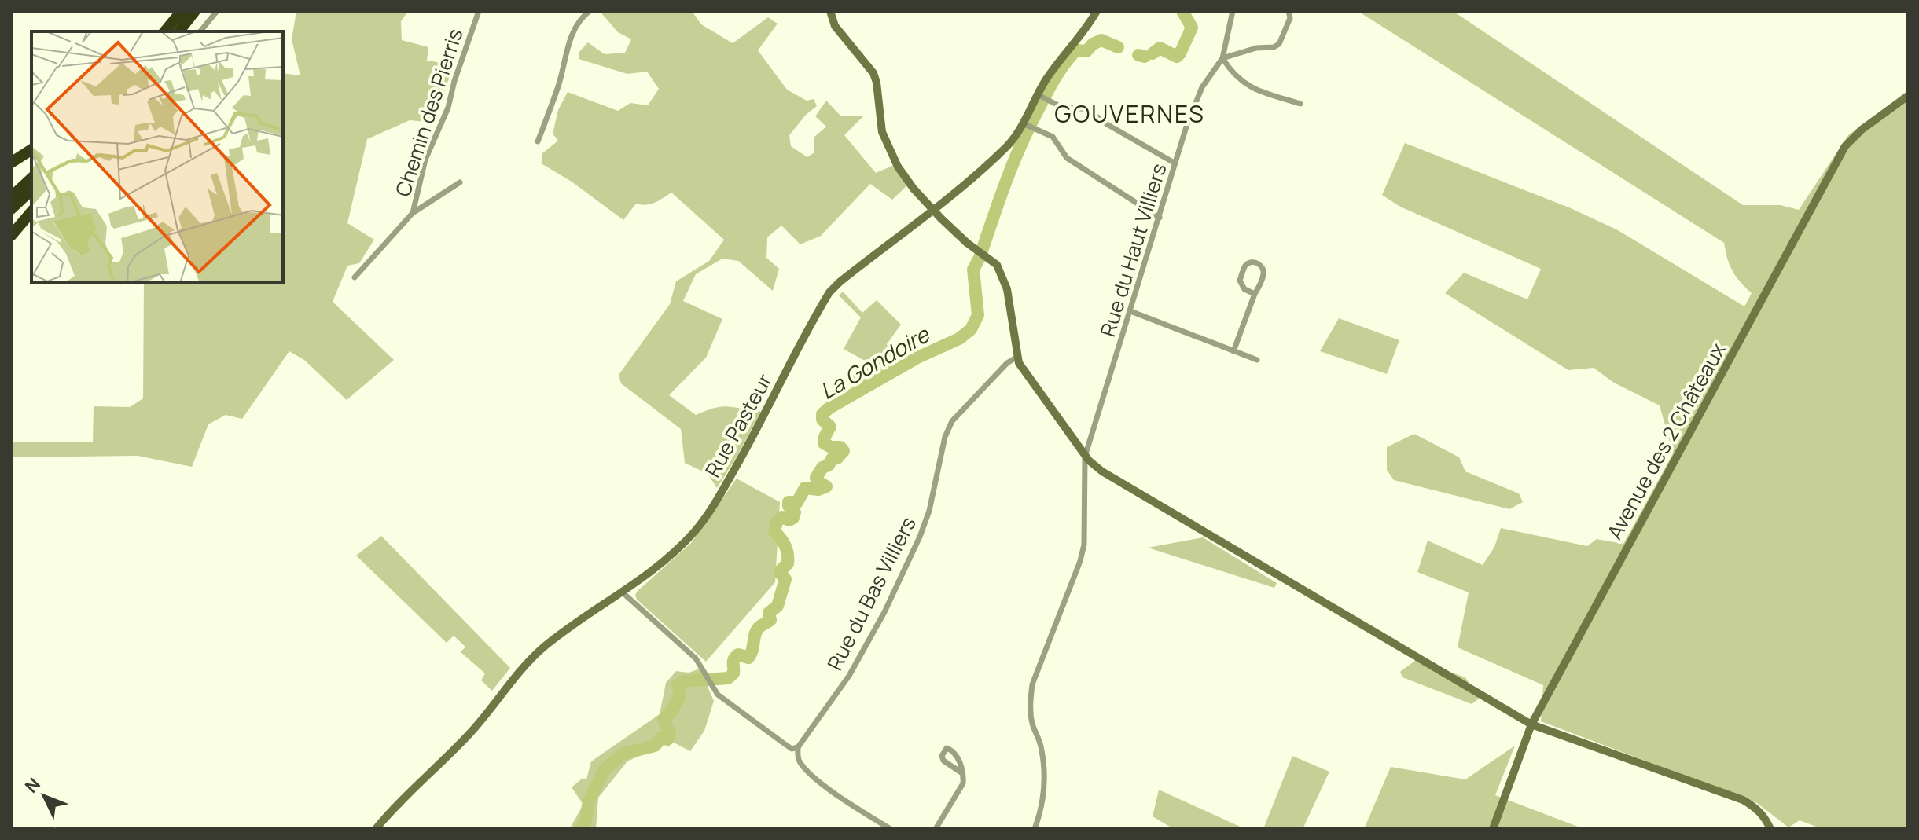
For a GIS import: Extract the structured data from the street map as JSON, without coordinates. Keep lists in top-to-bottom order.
{
  "streets": {
    "street": [
      "Chemin des Pierris",
      "Rue du Haut Villiers",
      "Rue Pasteur",
      "Avenue des 2 Châteaux",
      "Rue du Bas Villiers"
    ]
  },
  "districts": ["GOUVERNES"],
  "water": ["La Gondoire"],
  "north": "top left"
}
